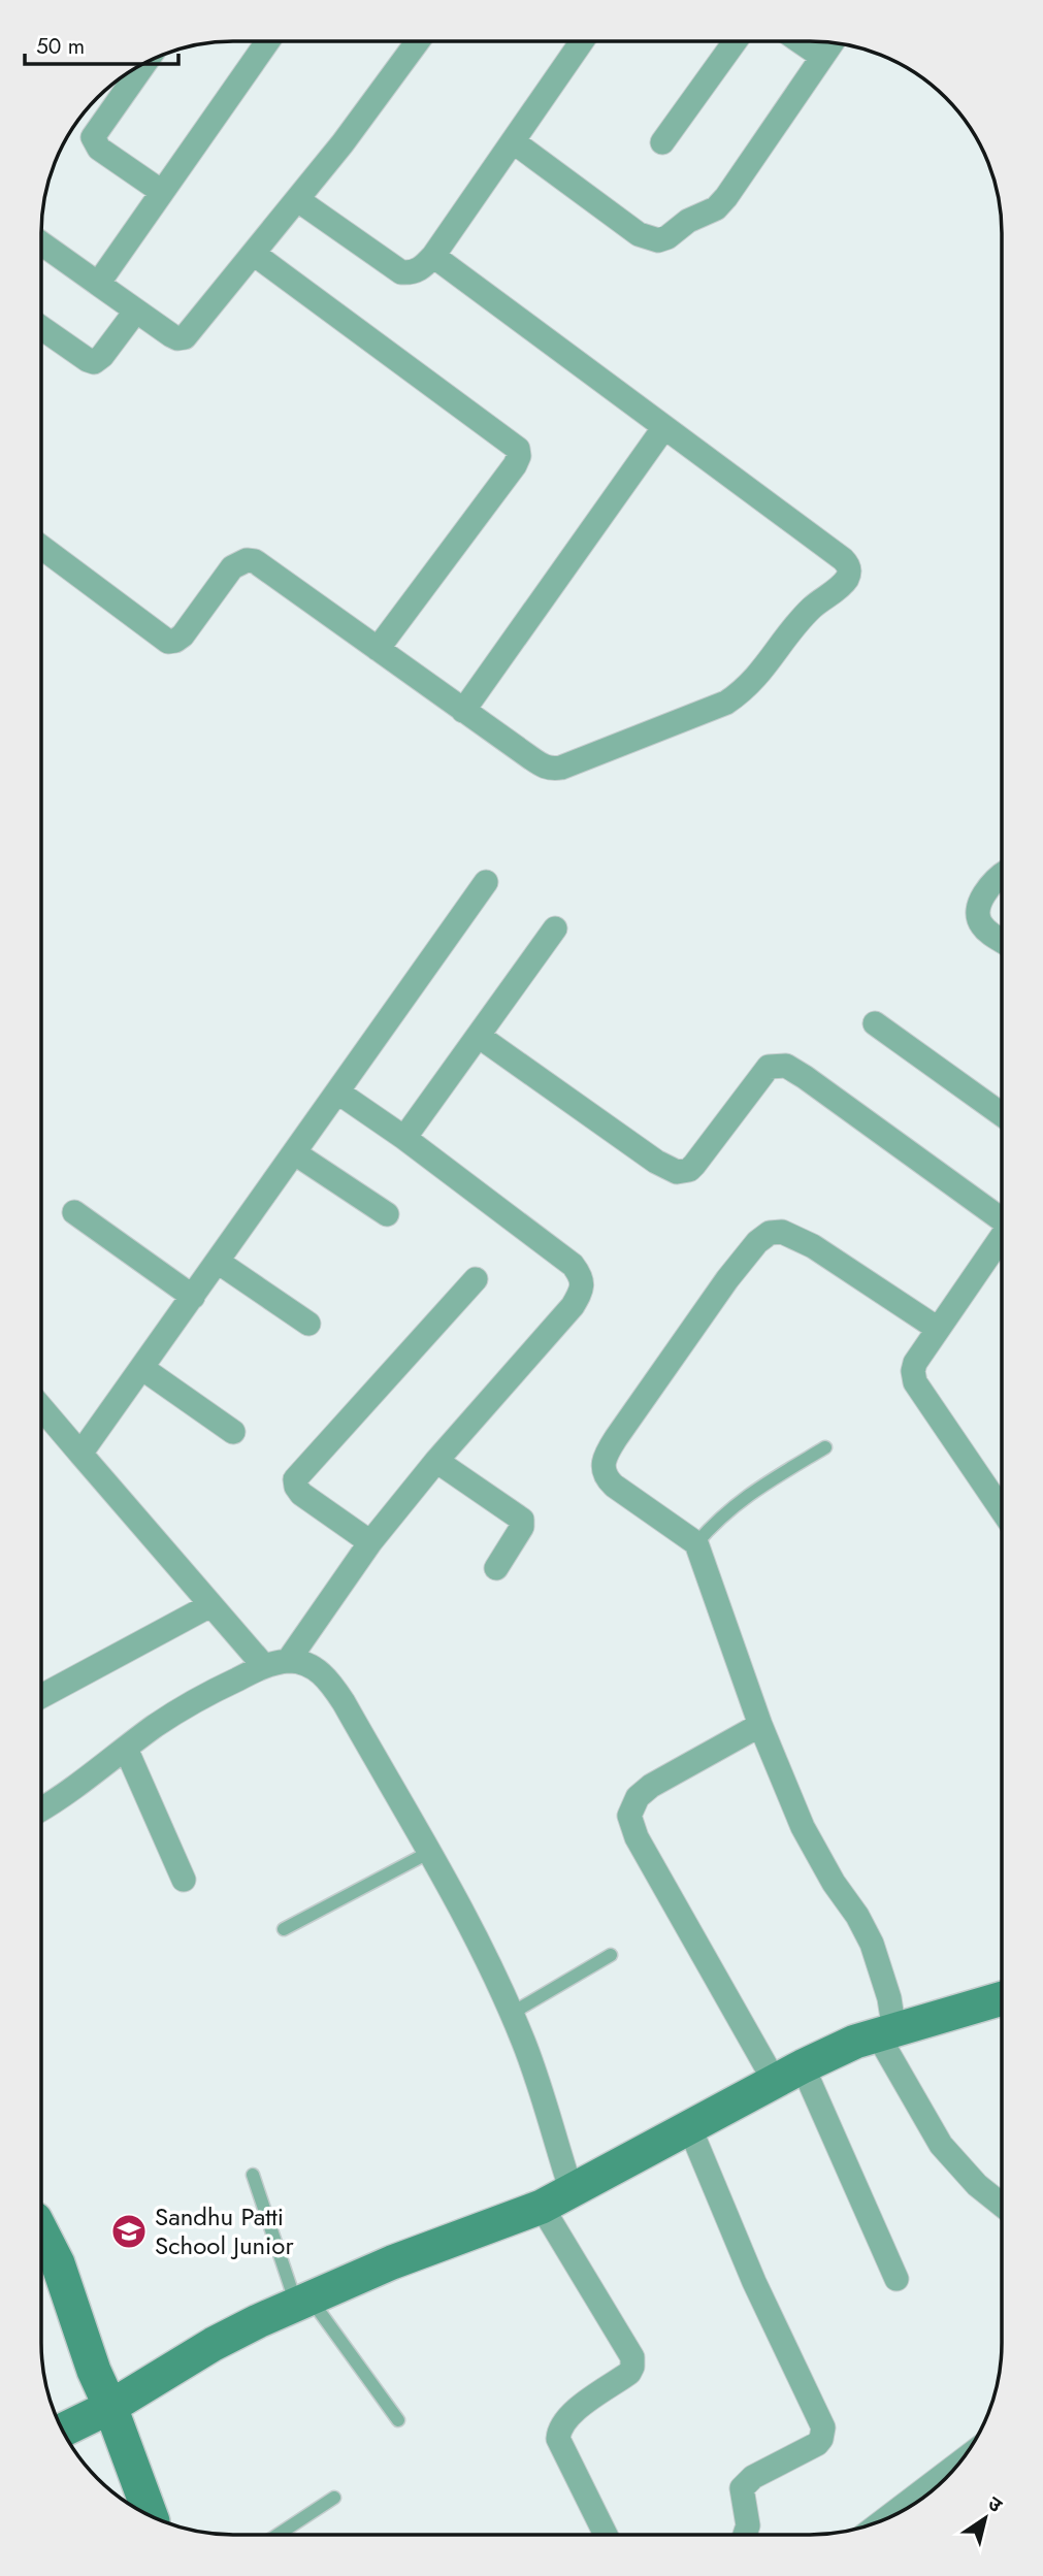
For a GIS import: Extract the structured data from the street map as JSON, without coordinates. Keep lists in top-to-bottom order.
{
  "places": {
    "school or university": ["Sandhu Patti School Junior"]
  },
  "scale_bar": "50 m",
  "north": "top right"
}
